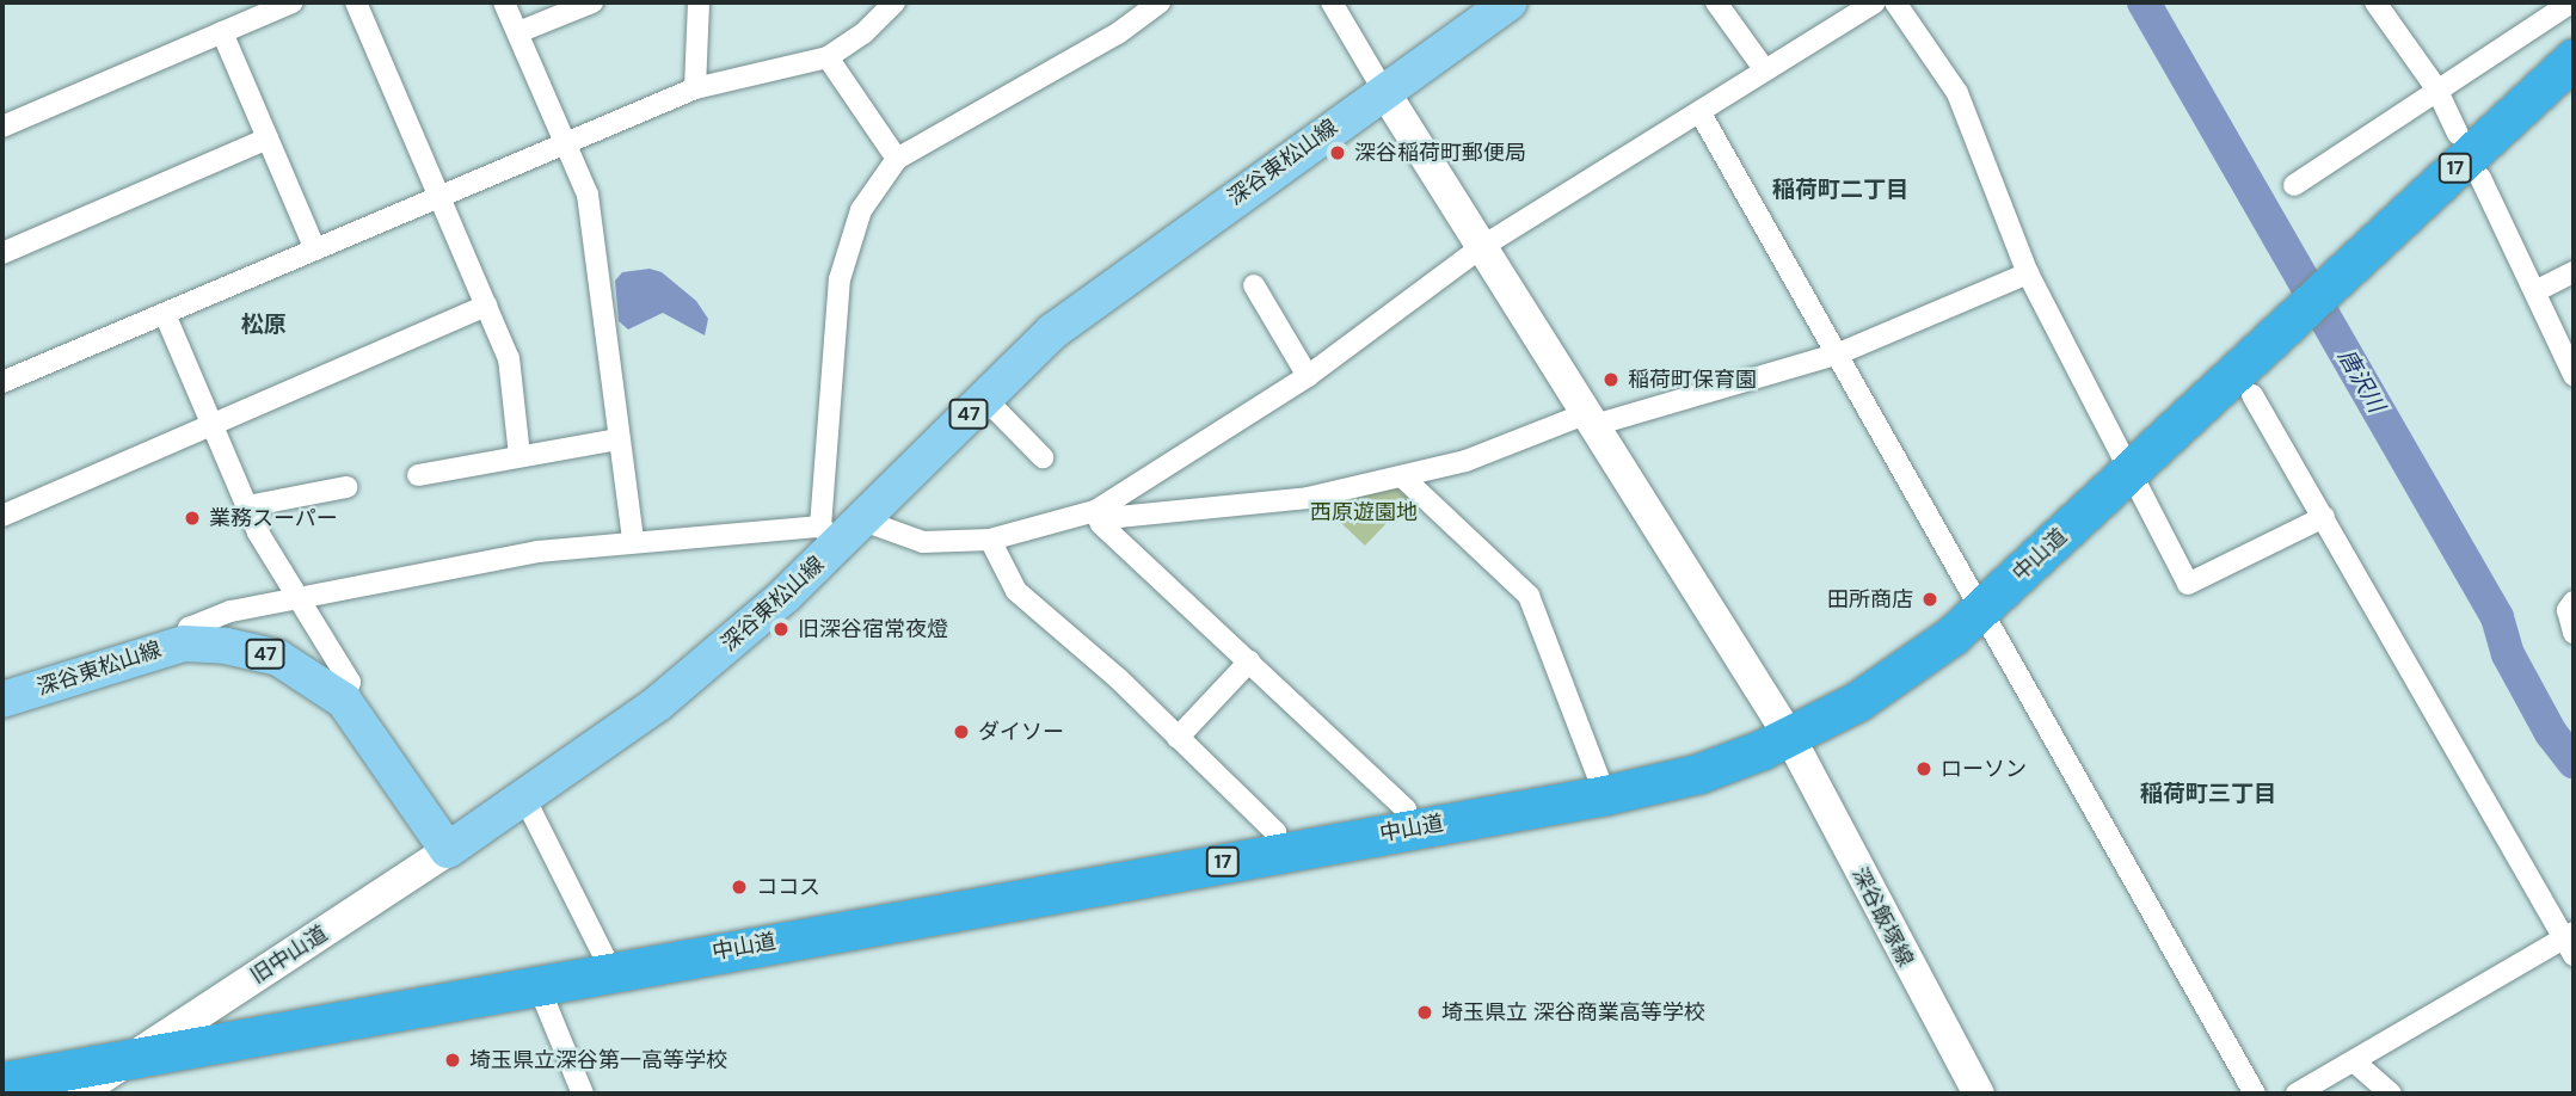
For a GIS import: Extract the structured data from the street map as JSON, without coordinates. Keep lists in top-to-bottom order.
{
  "streets": {
    "highway": ["17", "中山道"],
    "main road": ["深谷東松山線", "47"],
    "street": ["深谷飯塚線", "旧中山道"]
  },
  "crossings": [
    ["深谷東松山線", "深谷飯塚線"],
    ["深谷東松山線", "旧中山道"],
    ["中山道", "深谷飯塚線"],
    ["中山道", "旧中山道"]
  ],
  "districts": ["稲荷町二丁目", "松原", "稲荷町三丁目"],
  "water": ["唐沢川"],
  "parks": ["西原遊園地"],
  "places": [
    "深谷稲荷町郵便局",
    "稲荷町保育園",
    "業務スーパー",
    "田所商店",
    "旧深谷宿常夜燈",
    "ダイソー",
    "ローソン",
    "ココス",
    "埼玉県立 深谷商業高等学校",
    "埼玉県立深谷第一高等学校"
  ]
}
